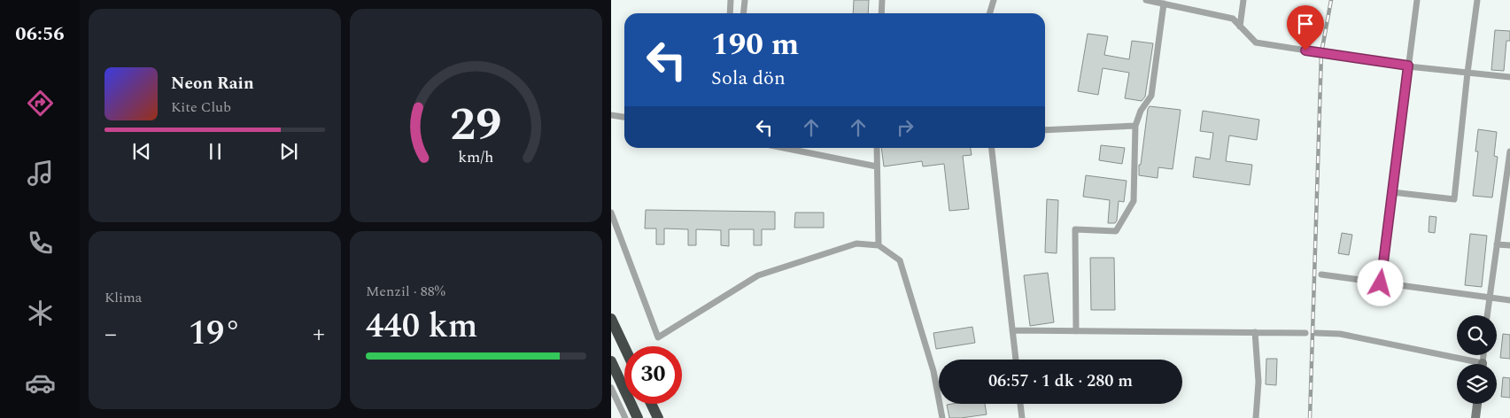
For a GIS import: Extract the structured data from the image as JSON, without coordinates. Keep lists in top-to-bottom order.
{
  "page": {
    "tabs": "06:56",
    "turn": ["190 m", "Sola dön"],
    "song": ["Neon Rain", "Kite Club"],
    "tile": [
      "Klima",
      ["Menzil · 88%", "440 km"]
    ],
    "heat": ["−", "19°", "+"],
    "limit": "30",
    "trip": "06:57 · 1 dk · 280 m",
    "gauge": ["29", "km/h"]
  }
}
